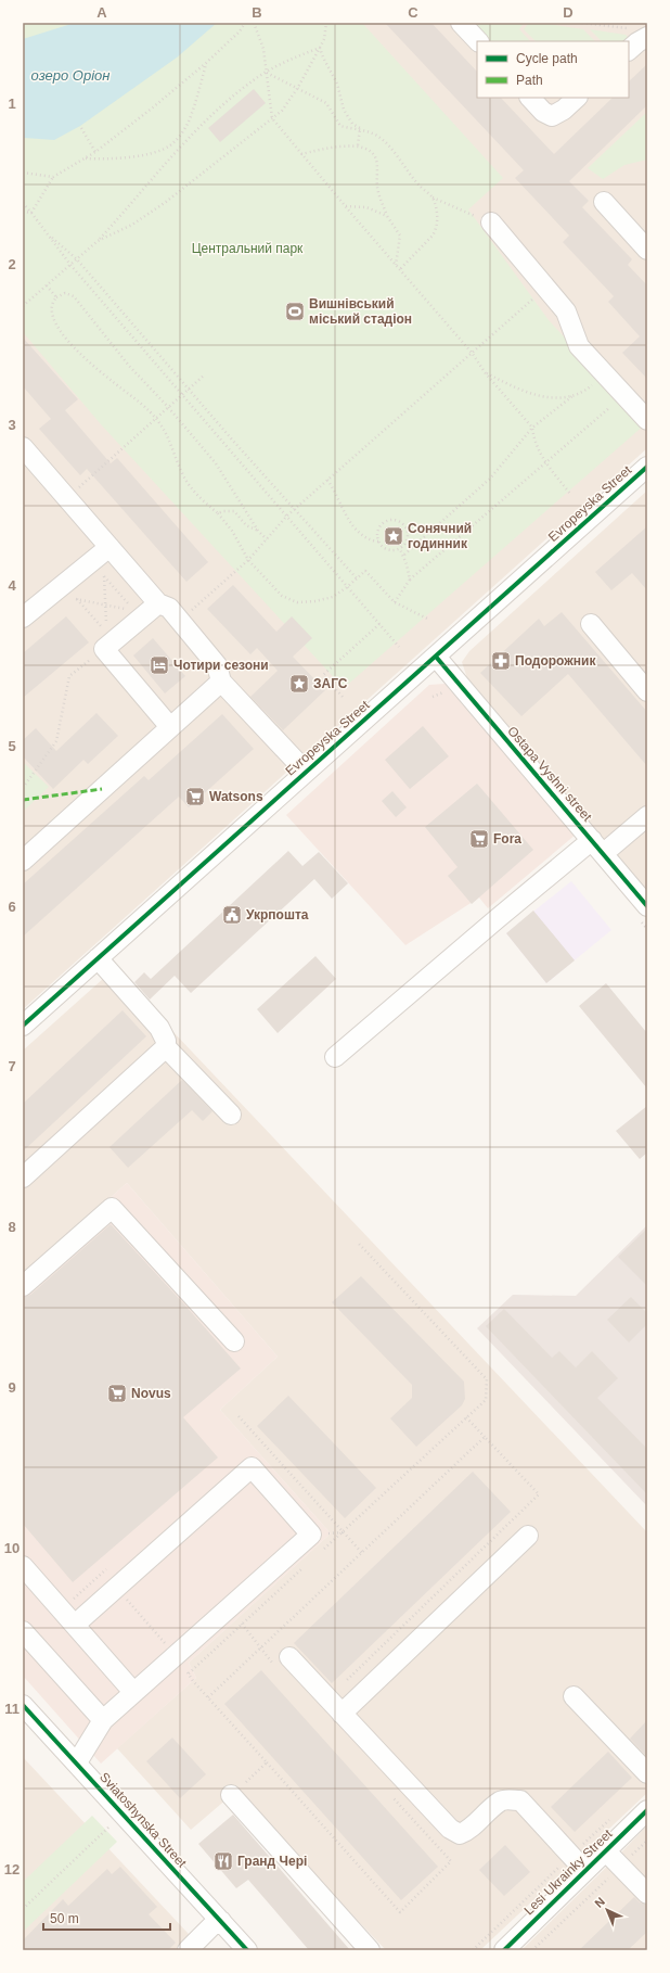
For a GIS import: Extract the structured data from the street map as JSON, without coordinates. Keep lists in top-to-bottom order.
{
  "streets": {
    "street": [
      "Evropeyska Street",
      "Ostapa Vyshni street",
      "Sviatoshynska Street",
      "Lesi Ukrainky Street"
    ]
  },
  "crossings": [
    ["Evropeyska Street", "Ostapa Vyshni street"]
  ],
  "water": ["озеро Оріон"],
  "parks": ["Центральний парк"],
  "places": {
    "sports": ["Вишнівський міський стадіон"],
    "place": ["Сонячний годинник", "ЗАГС"],
    "pharmacy": ["Подорожник"],
    "hotel": ["Чотири сезони"],
    "supermarket": ["Watsons", "Fora", "Novus"],
    "public building": ["Укрпошта"],
    "restaurant": ["Гранд Чері"]
  },
  "legend": ["Cycle path", "Path"],
  "scale_bar": "50 m",
  "north": "top left",
  "grid": {
    "columns": [
      "A",
      "B",
      "C",
      "D"
    ],
    "rows": [
      "1",
      "2",
      "3",
      "4",
      "5",
      "6",
      "7",
      "8",
      "9",
      "10",
      "11",
      "12"
    ]
  }
}
